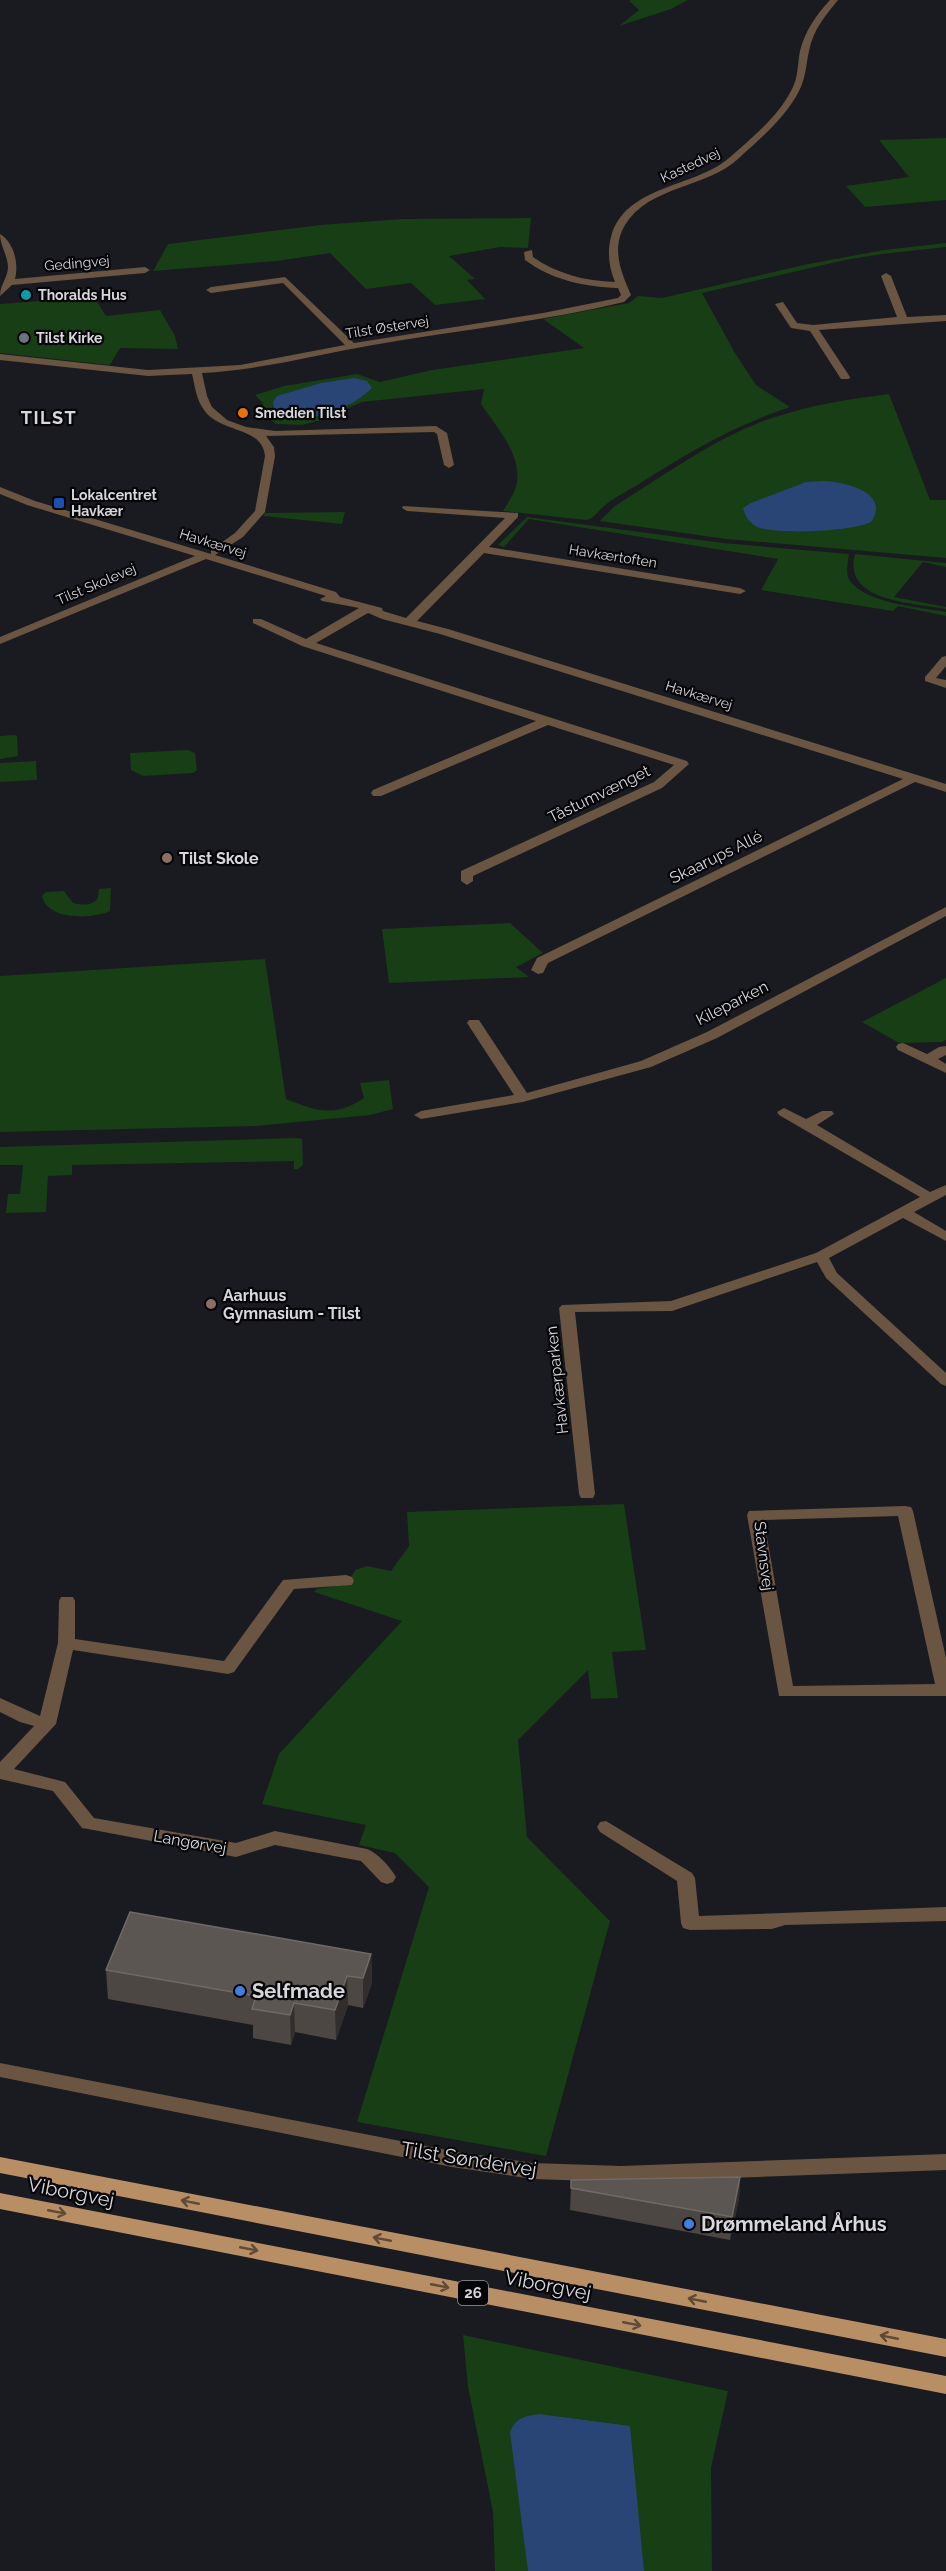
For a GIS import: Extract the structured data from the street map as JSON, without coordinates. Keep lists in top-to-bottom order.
{
  "streets": {
    "main road": ["Viborgvej", "26"],
    "street": [
      "Kastedvej",
      "Gedingvej",
      "Tilst Østervej",
      "Havkærvej",
      "Havkærtoften",
      "Tilst Skolevej",
      "Tåstumvænget",
      "Skaarups Allé",
      "Kileparken",
      "Havkærparken",
      "Stavnsvej",
      "Langørvej",
      "Tilst Søndervej"
    ]
  },
  "crossings": [
    ["Kastedvej", "Tilst Østervej"],
    ["Havkærvej", "Tilst Skolevej"],
    ["Havkærvej", "Skaarups Allé"]
  ],
  "districts": ["TILST"],
  "places": {
    "other": [
      "Thoralds Hus",
      "Tilst Kirke",
      "Smedien Tilst",
      "Tilst Skole",
      "Aarhuus Gymnasium - Tilst",
      "Selfmade",
      "Drømmeland Århus"
    ],
    "transit": ["Lokalcentret Havkær"]
  }
}
